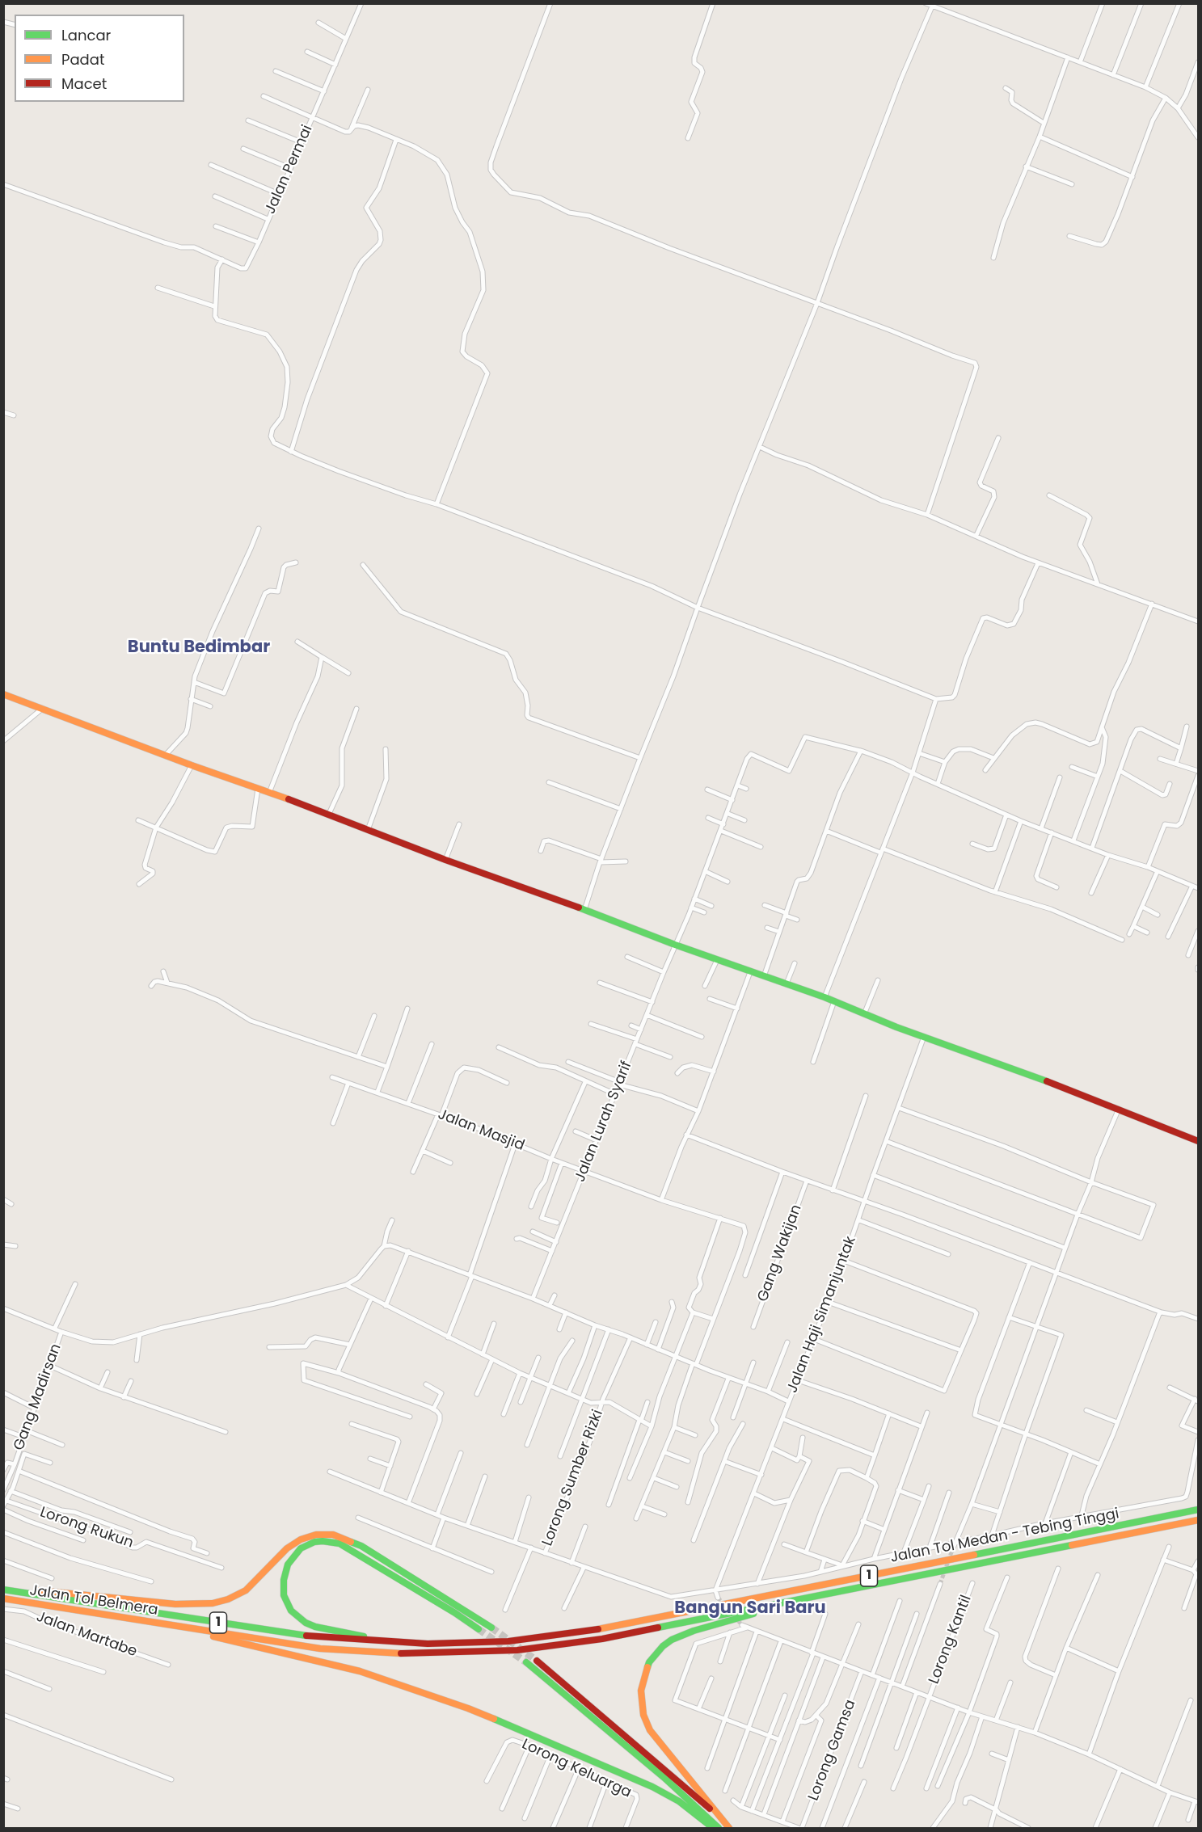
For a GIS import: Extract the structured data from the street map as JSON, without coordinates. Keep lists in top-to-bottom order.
{
  "streets": {
    "main road": ["Jalan Tol Medan - Tebing Tinggi", "1", "Jalan Tol Belmera"],
    "street": [
      "Jalan Permai",
      "Jalan Lurah Syarif",
      "Jalan Masjid",
      "Gang Wakijan",
      "Jalan Haji Simanjuntak",
      "Gang Madirsan",
      "Lorong Sumber Rizki",
      "Lorong Rukun",
      "Jalan Martabe",
      "Lorong Kantil",
      "Lorong Gamsa",
      "Lorong Keluarga"
    ]
  },
  "crossings": [
    ["Jalan Lurah Syarif", "Jalan Masjid"],
    ["Jalan Tol Medan - Tebing Tinggi", "Jalan Tol Belmera"]
  ],
  "districts": ["Buntu Bedimbar", "Bangun Sari Baru"],
  "legend": ["Lancar", "Padat", "Macet"]
}
